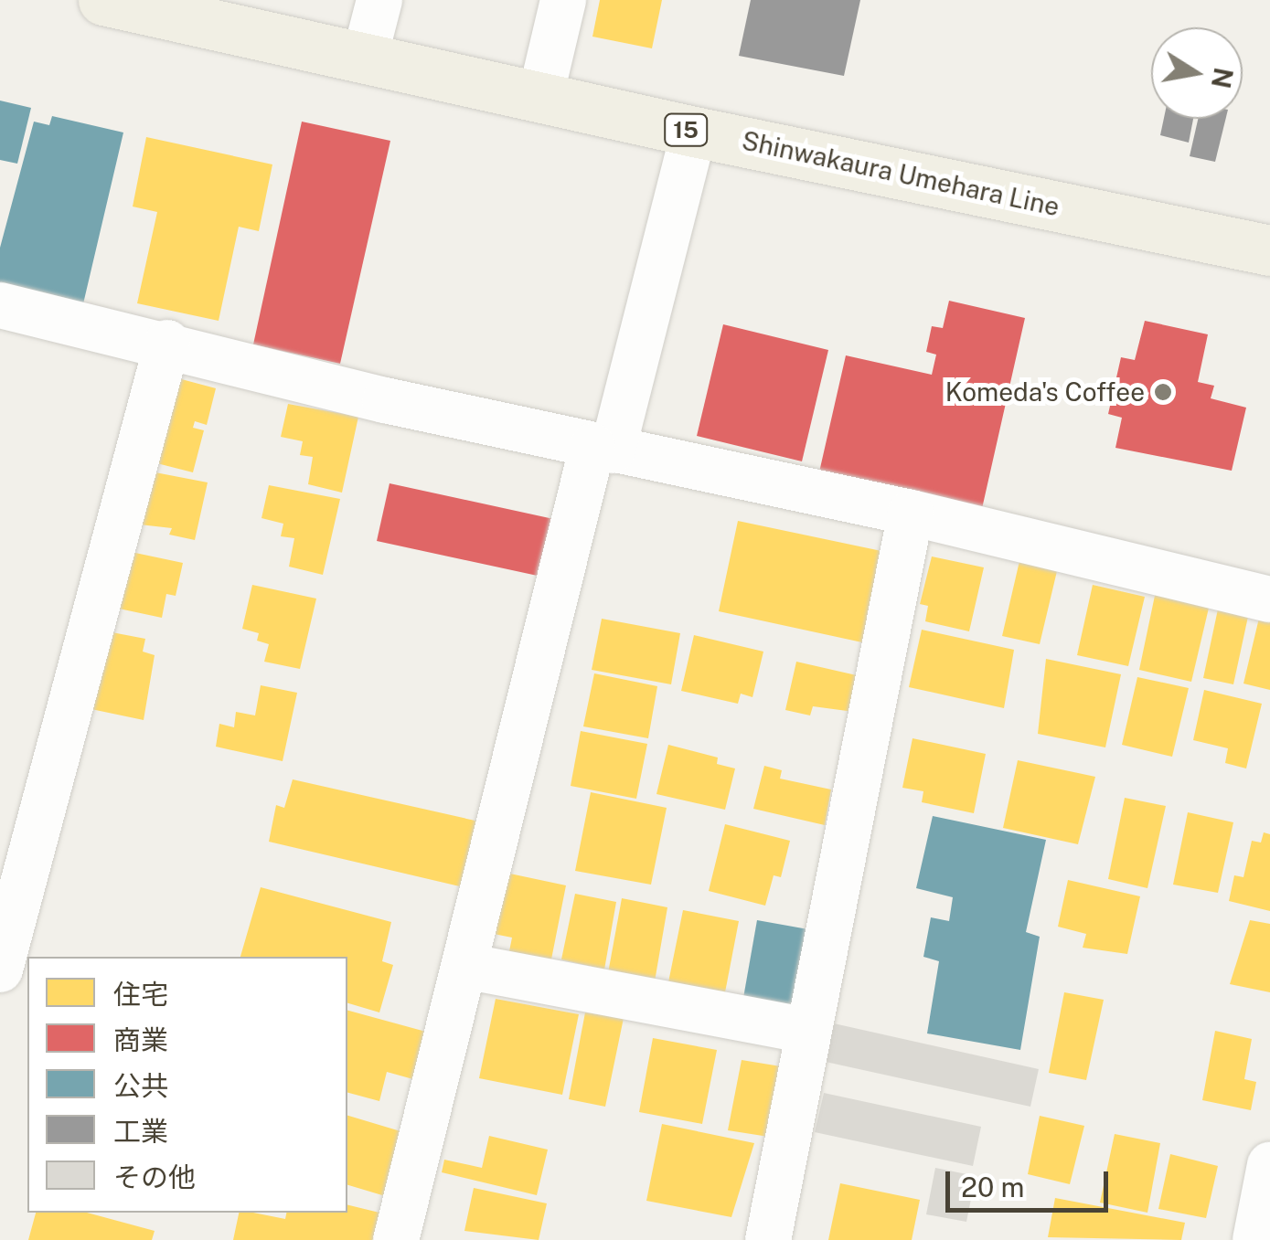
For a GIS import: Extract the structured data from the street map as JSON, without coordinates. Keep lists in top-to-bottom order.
{
  "streets": {
    "main road": ["15", "Shinwakaura Umehara Line"]
  },
  "places": ["Komeda's Coffee"],
  "legend": [
    "住宅",
    "商業",
    "公共",
    "工業",
    "その他"
  ],
  "scale_bar": "20 m",
  "north": "right"
}
